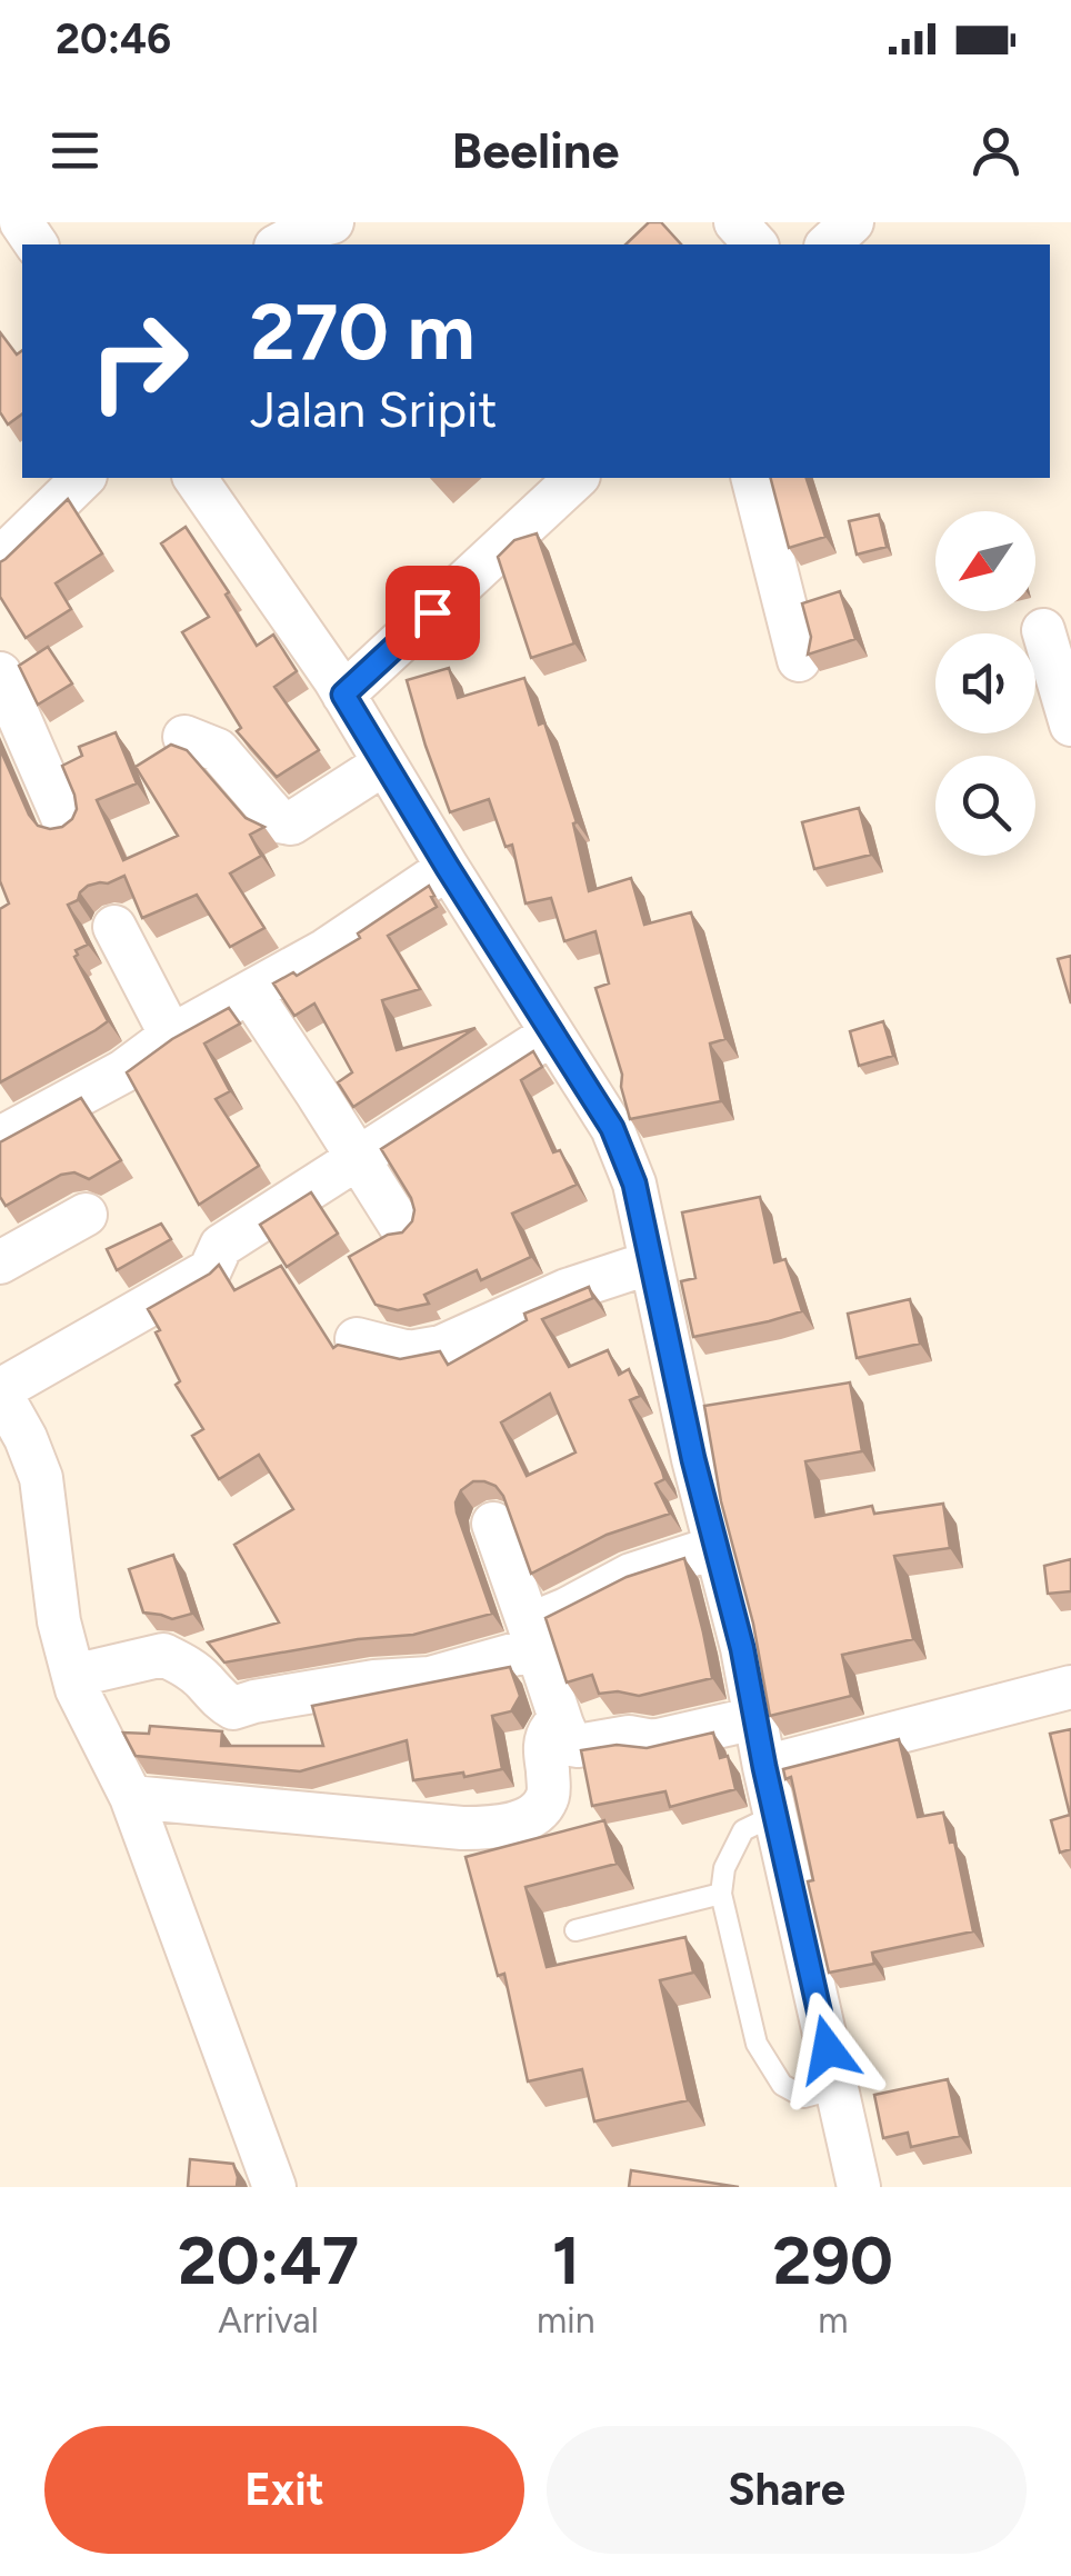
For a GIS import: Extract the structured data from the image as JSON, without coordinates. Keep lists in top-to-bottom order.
{
  "north": "bottom left",
  "page": {
    "status": "20:46",
    "header": "Beeline",
    "turn": ["270 m", "Jalan Sripit"],
    "eta": [
      "20:47",
      "Arrival",
      "1",
      "min",
      "290",
      "m"
    ],
    "buttons": ["Exit", "Share"]
  }
}
